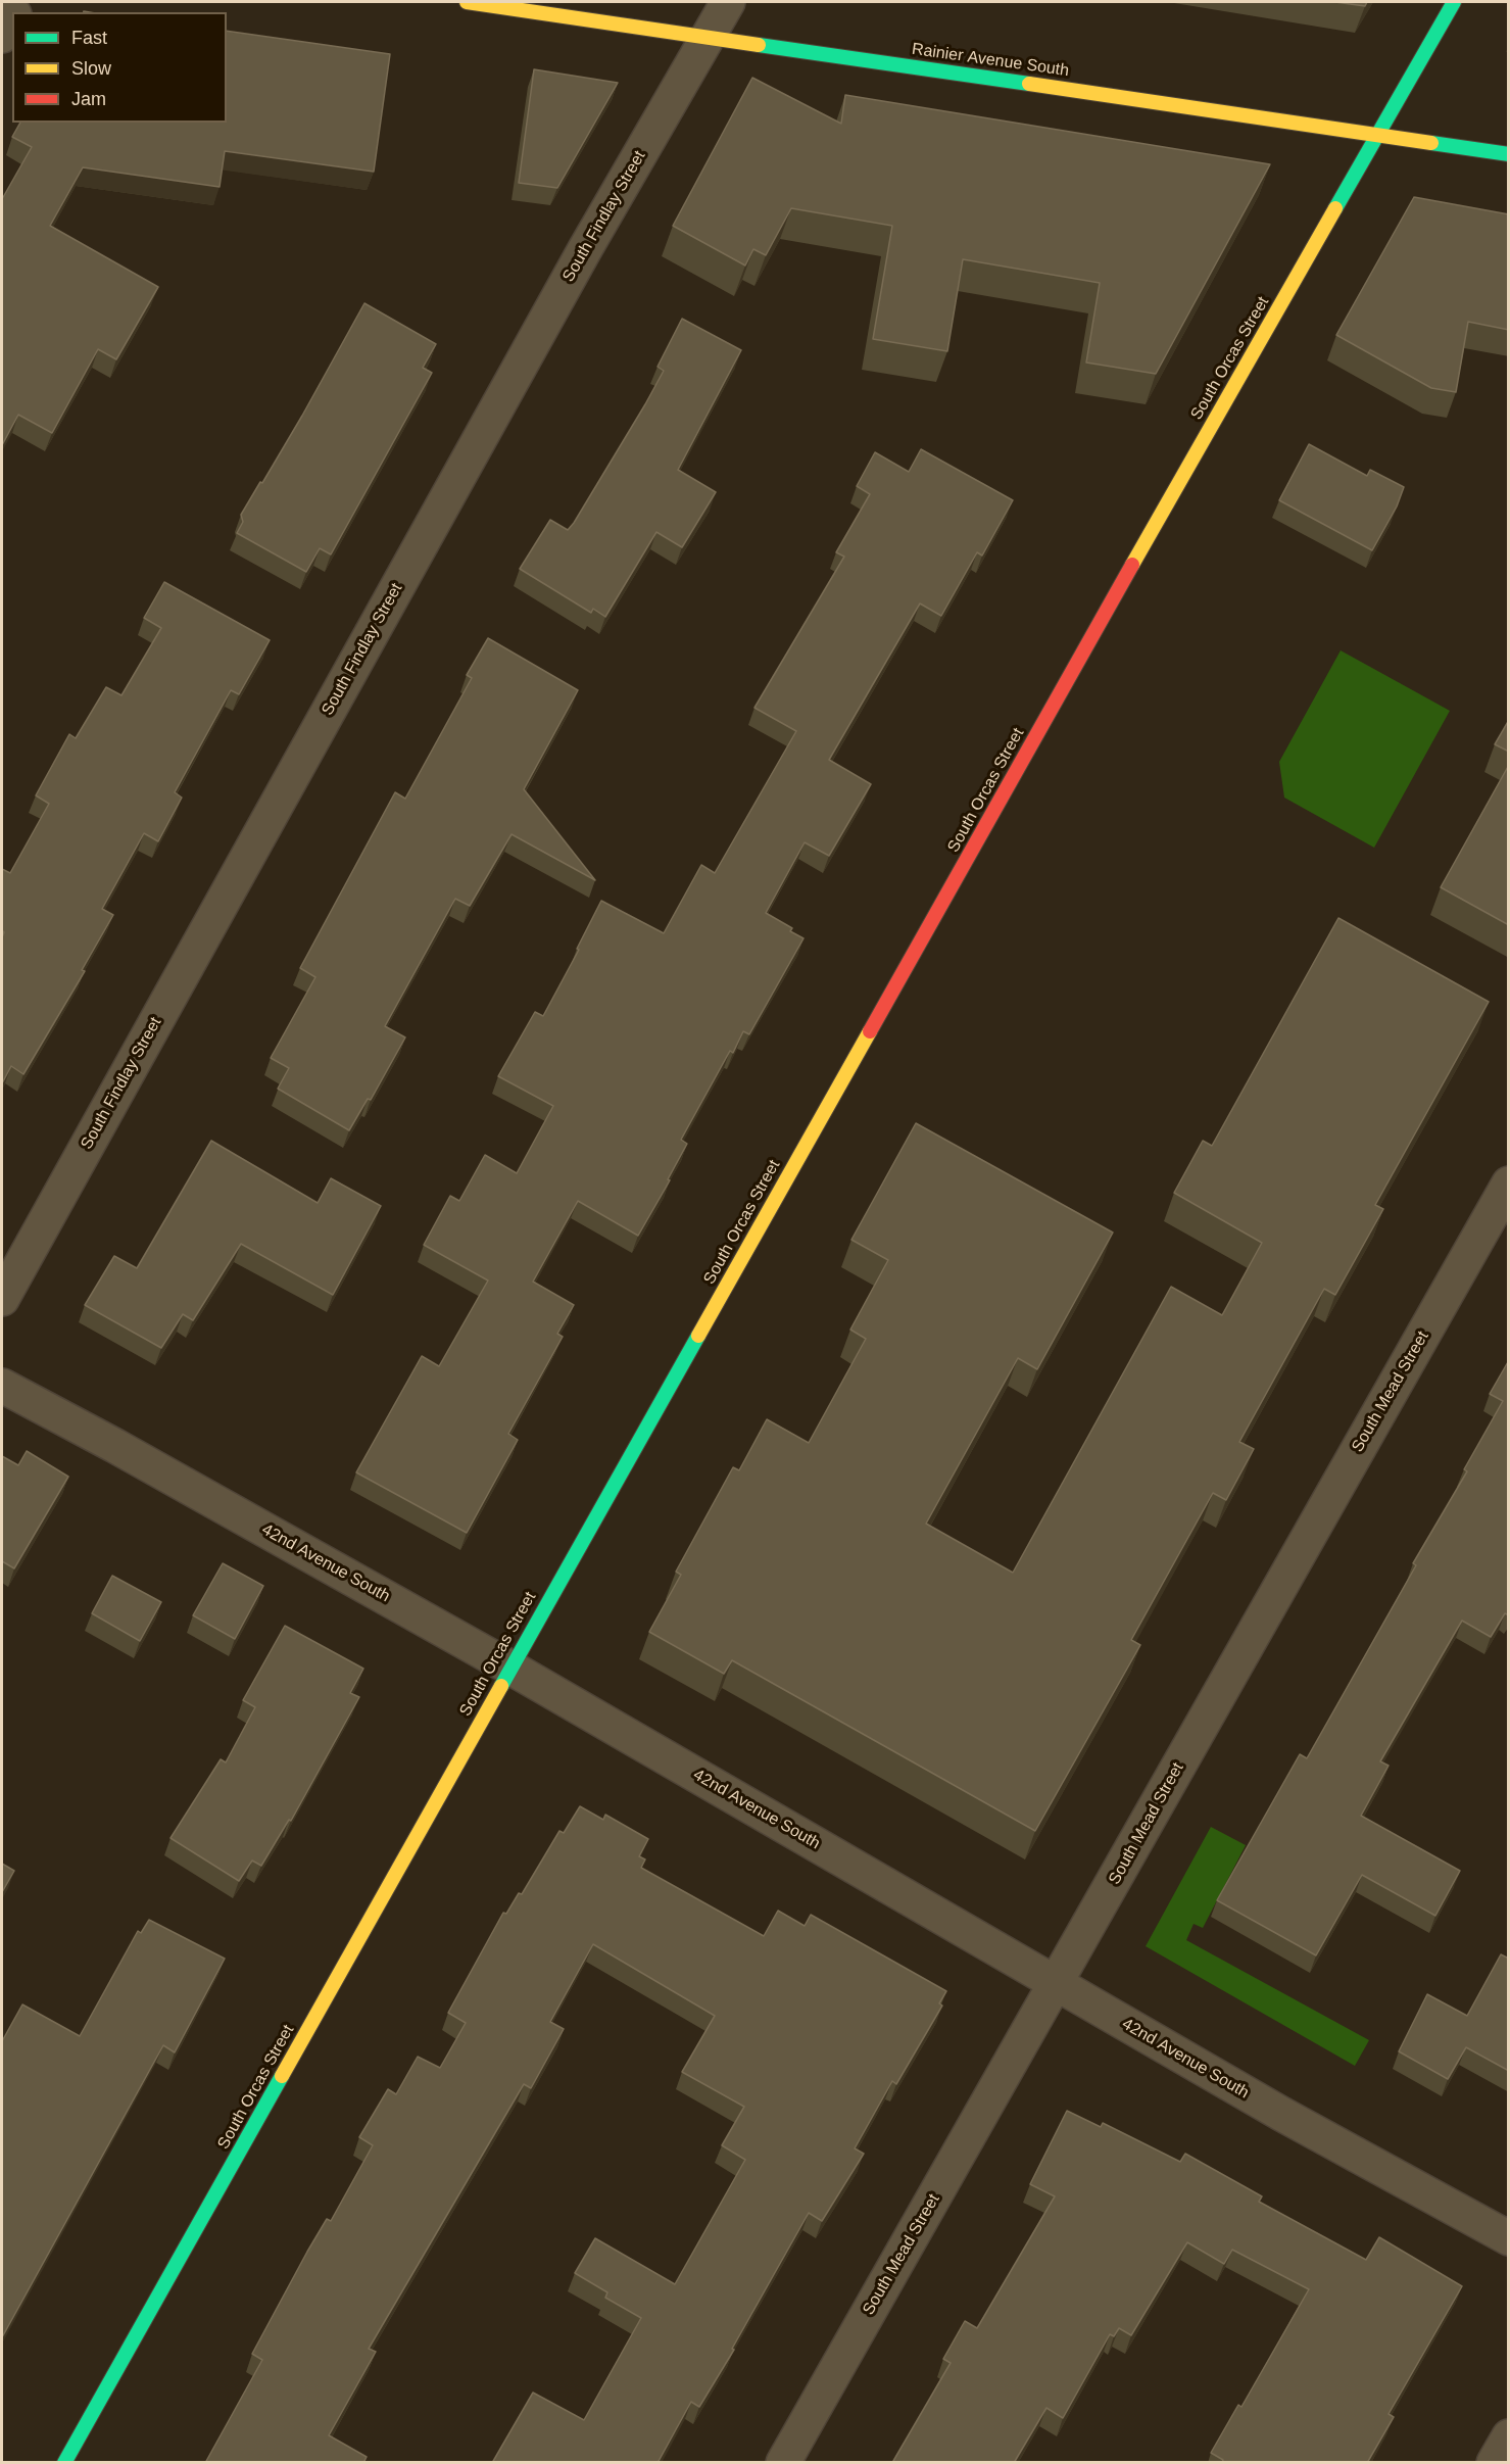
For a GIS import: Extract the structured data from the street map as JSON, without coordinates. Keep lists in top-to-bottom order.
{
  "streets": {
    "street": [
      "Rainier Avenue South",
      "South Findlay Street",
      "South Orcas Street",
      "South Mead Street",
      "42nd Avenue South"
    ]
  },
  "crossings": [
    ["Rainier Avenue South", "South Findlay Street"],
    ["Rainier Avenue South", "South Orcas Street"],
    ["South Orcas Street", "42nd Avenue South"],
    ["South Mead Street", "42nd Avenue South"]
  ],
  "legend": ["Fast", "Slow", "Jam"]
}
